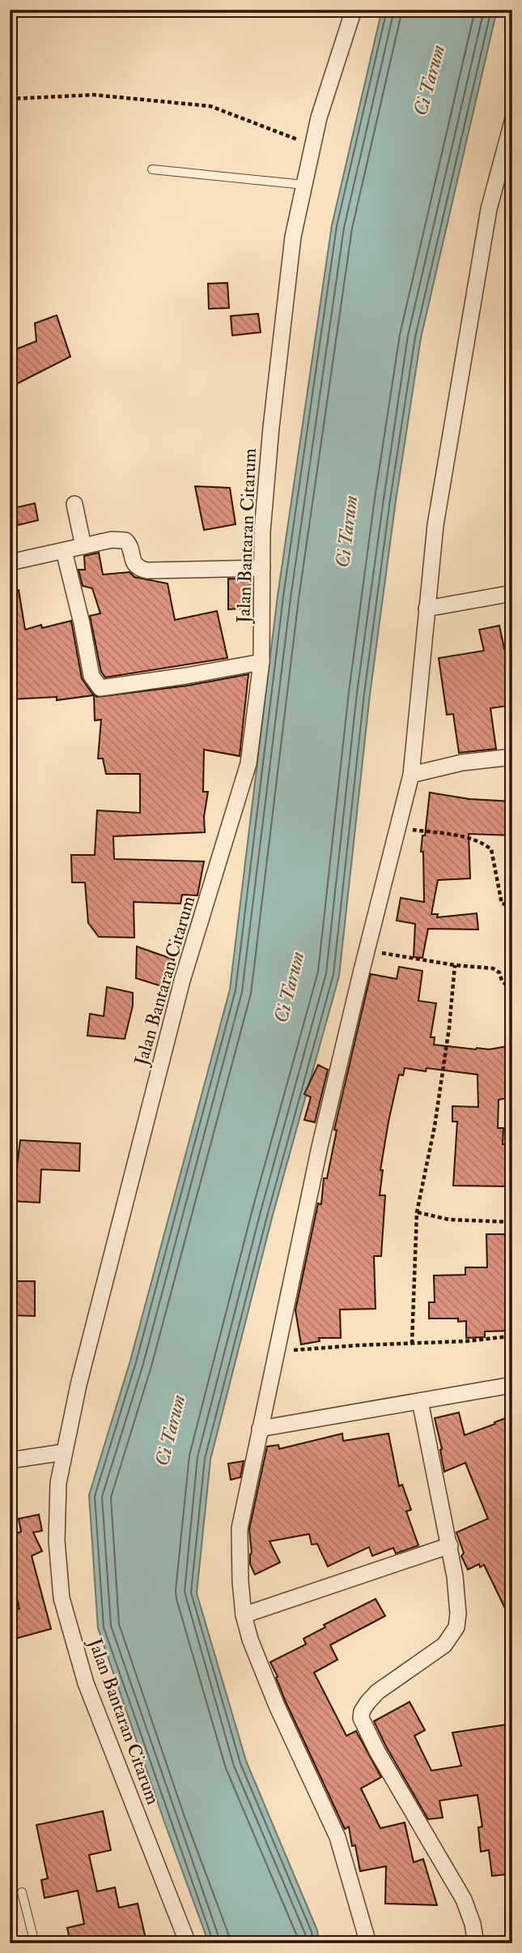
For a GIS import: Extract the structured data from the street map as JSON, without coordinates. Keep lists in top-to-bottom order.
{
  "streets": {
    "street": ["Jalan Bantaran Citarum"]
  },
  "water": ["Ci Tarum"]
}
